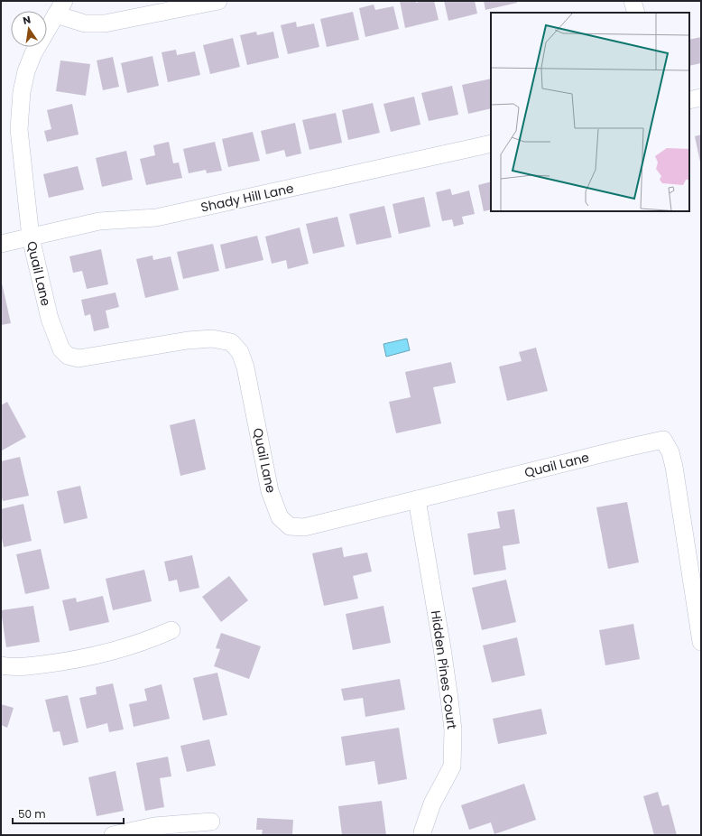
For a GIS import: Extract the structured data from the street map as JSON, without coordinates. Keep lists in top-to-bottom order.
{
  "streets": {
    "street": ["Shady Hill Lane", "Quail Lane", "Hidden Pines Court"]
  },
  "crossings": [
    ["Shady Hill Lane", "Quail Lane"],
    ["Quail Lane", "Hidden Pines Court"]
  ],
  "scale_bar": "50 m",
  "north": "top"
}
